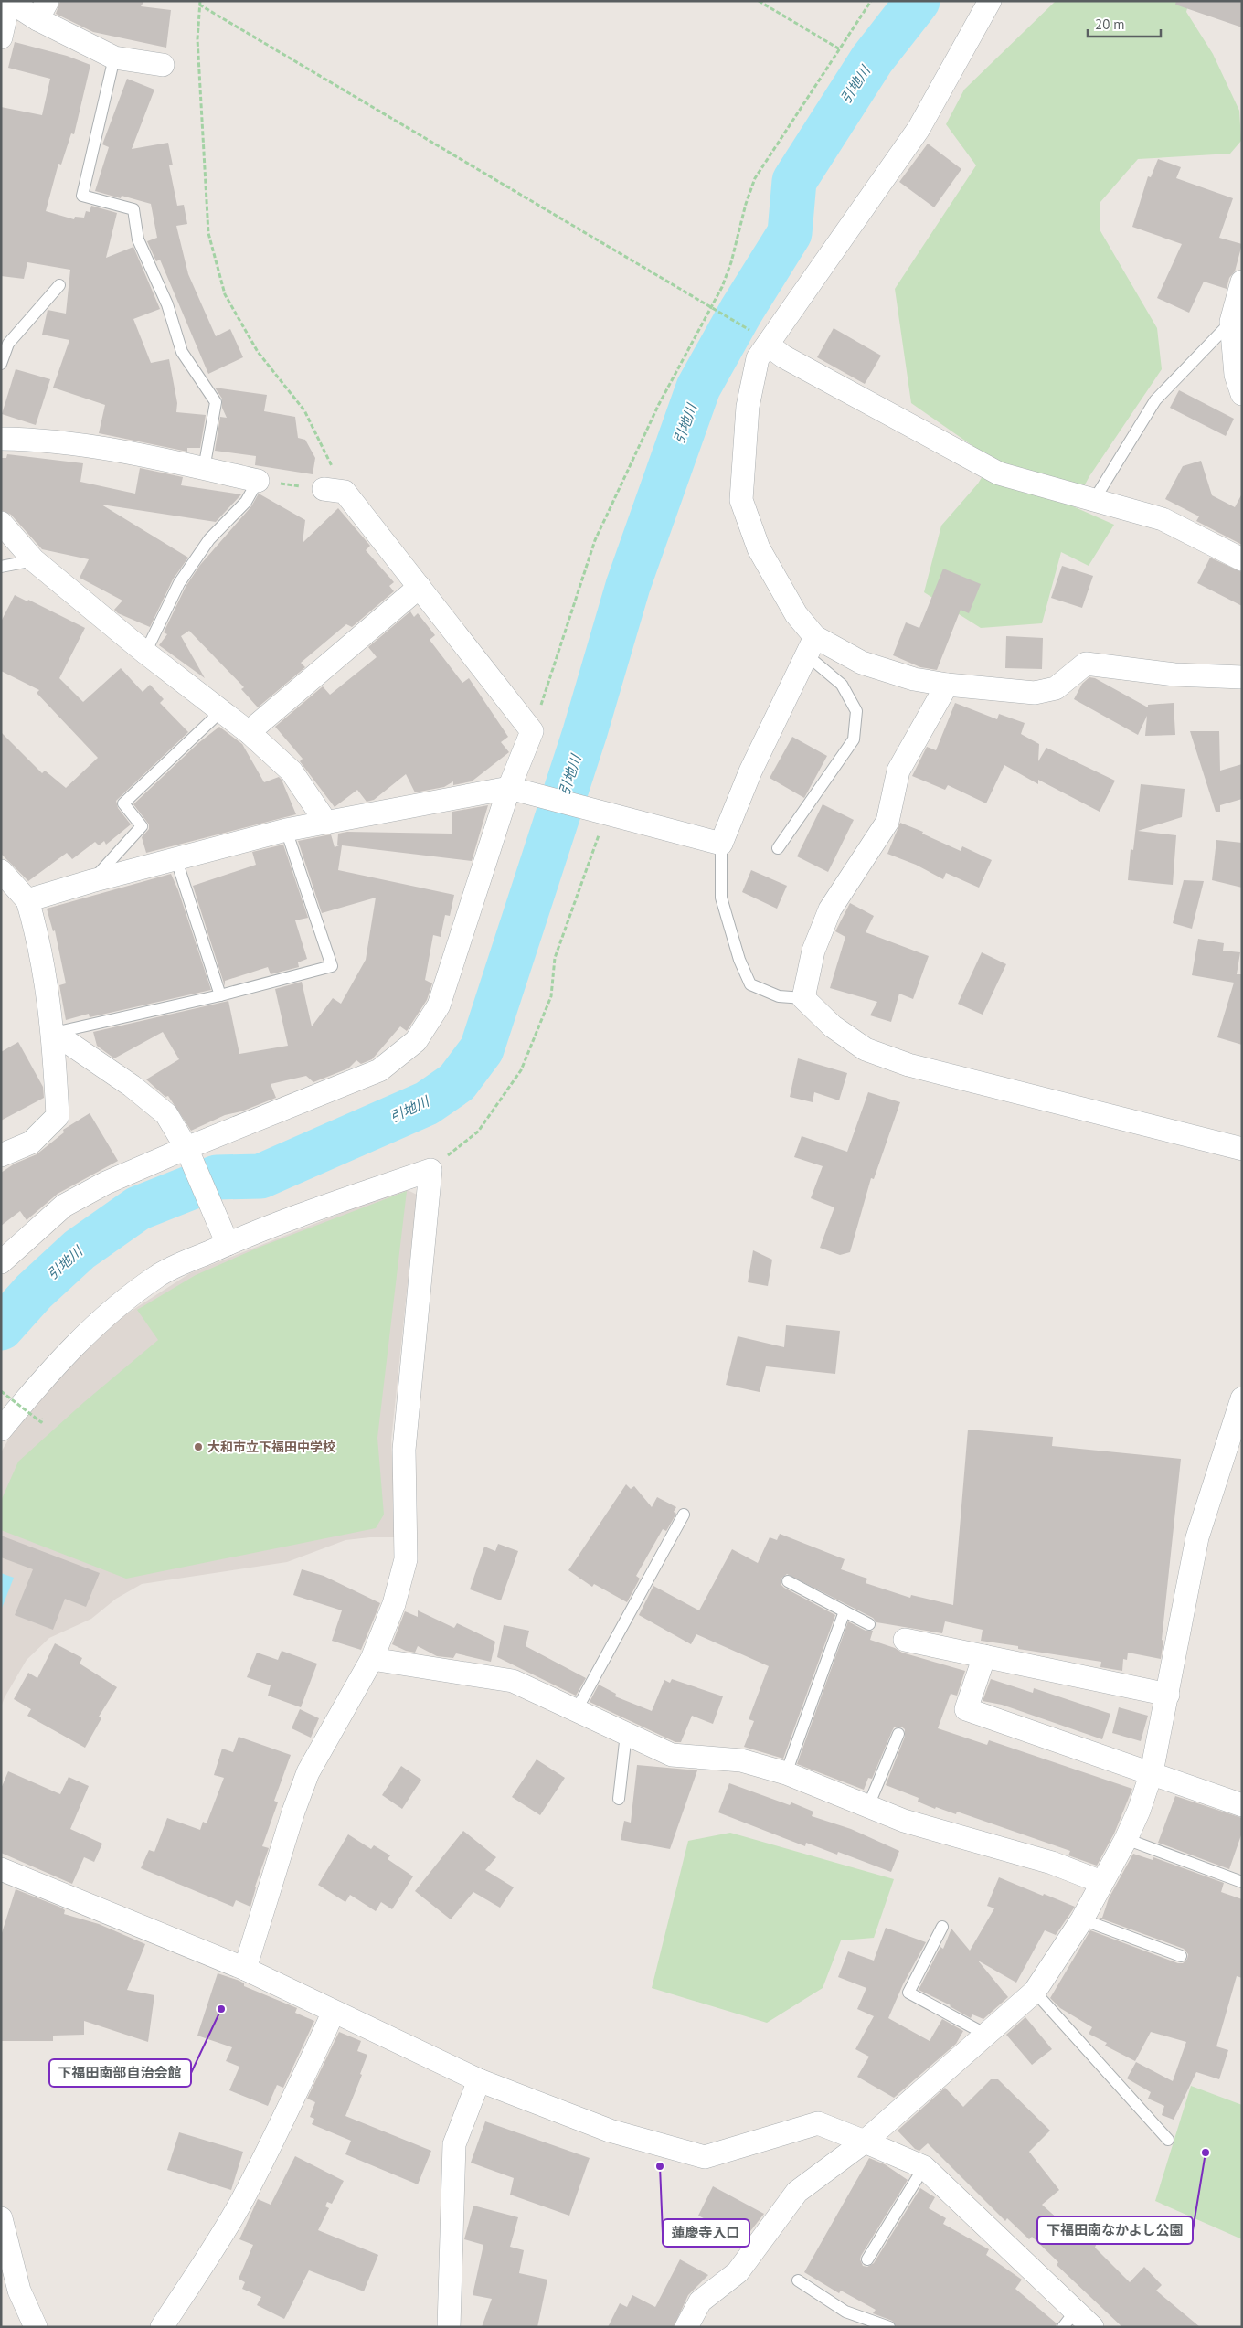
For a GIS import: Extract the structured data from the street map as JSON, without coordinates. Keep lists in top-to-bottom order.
{
  "water": ["引地川"],
  "places": [
    "大和市立下福田中学校",
    "下福田南部自治会館",
    "下福田南なかよし公園",
    "蓮慶寺入口"
  ],
  "scale_bar": "20 m"
}
